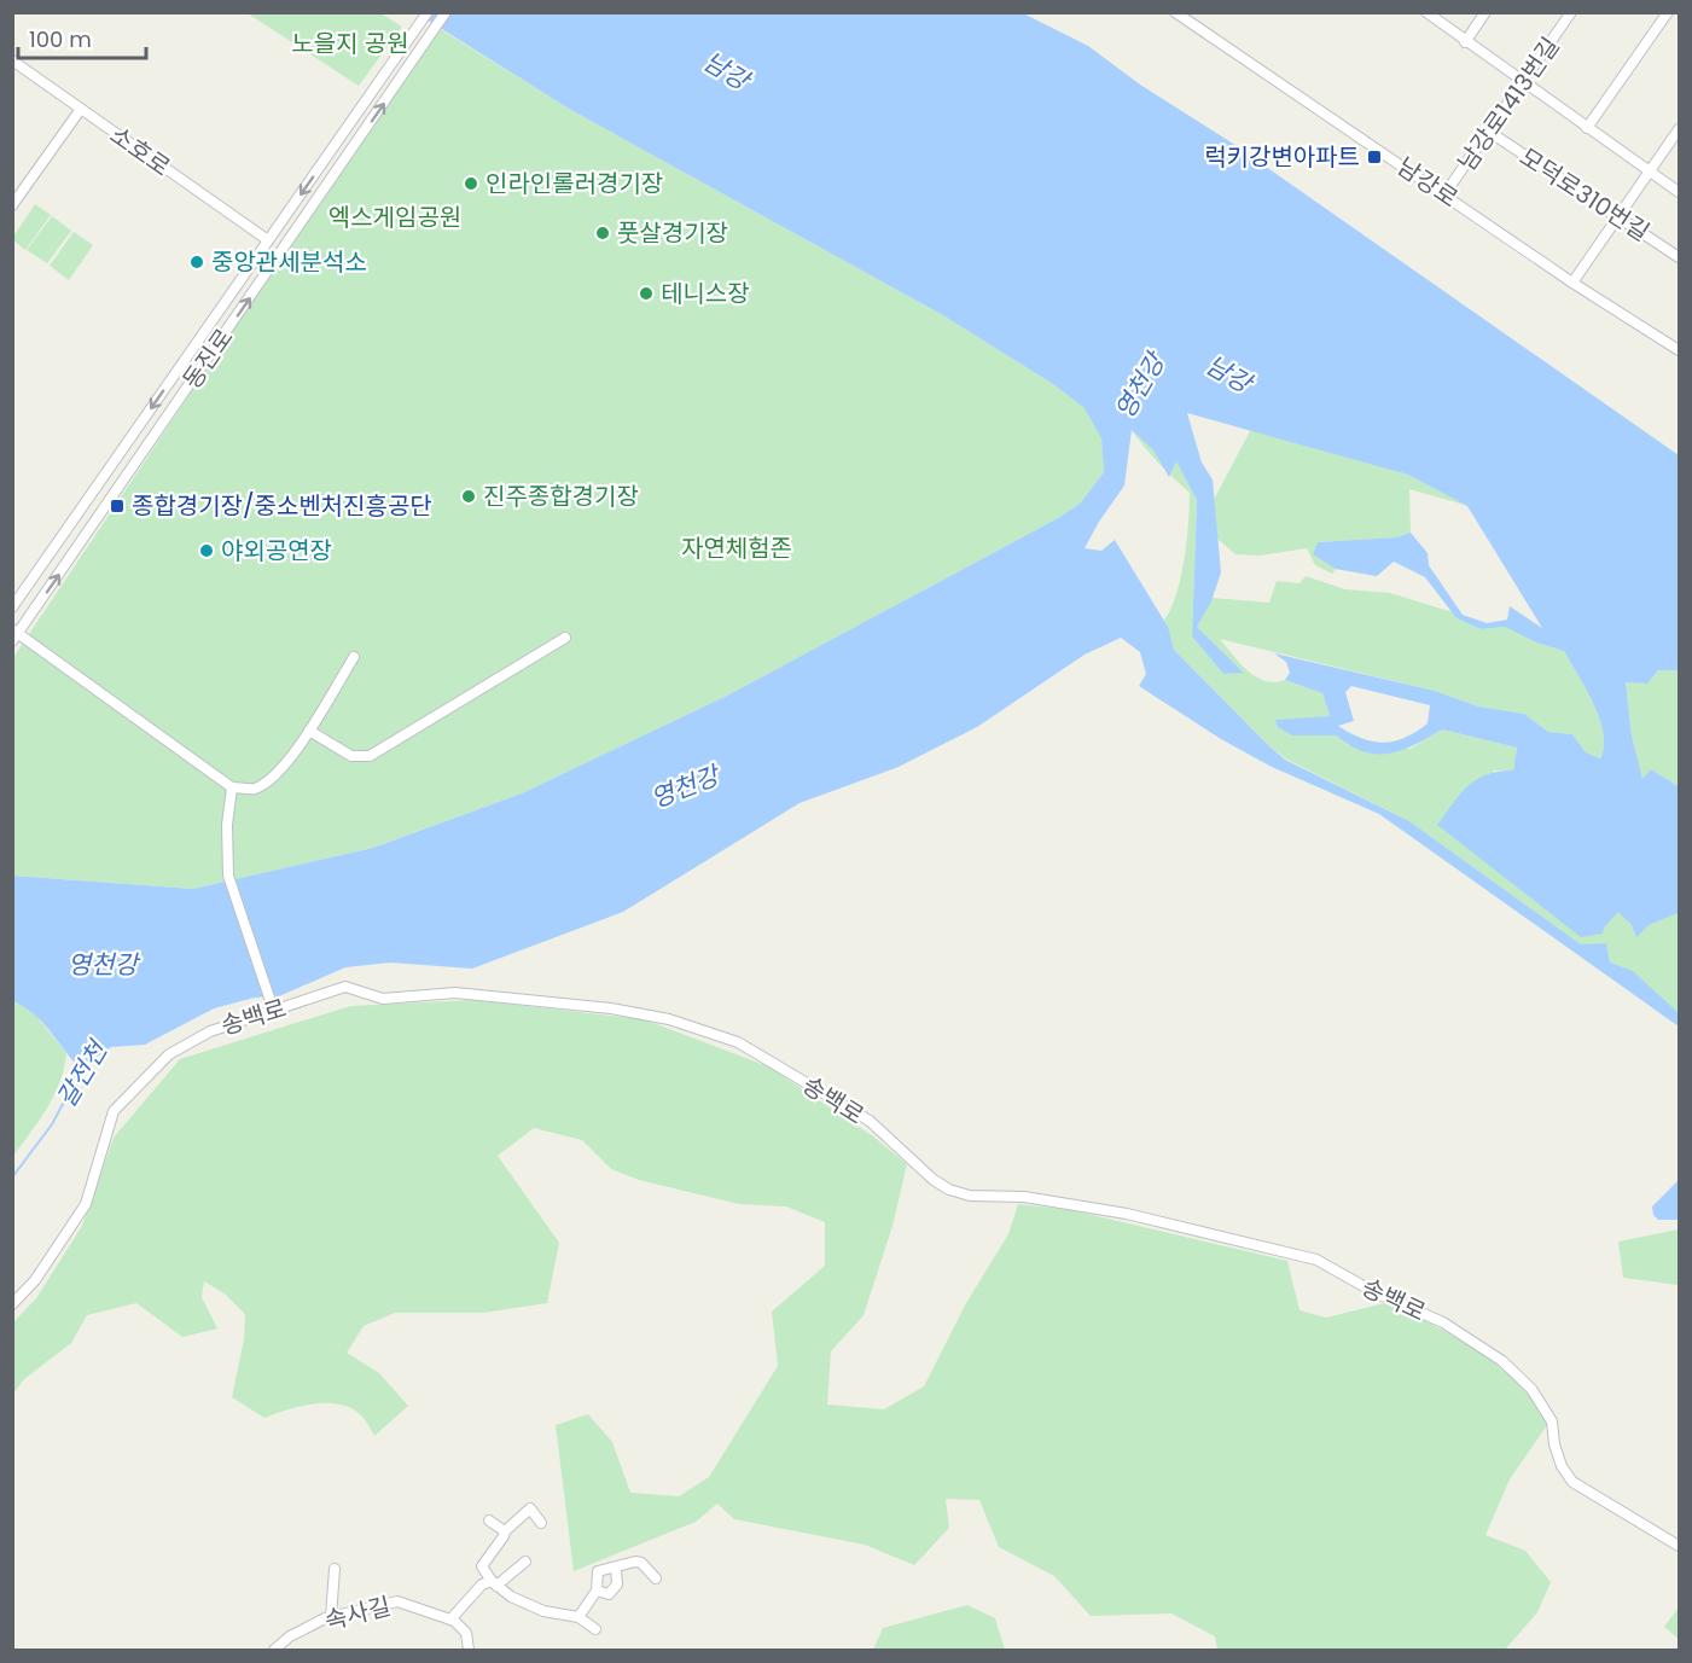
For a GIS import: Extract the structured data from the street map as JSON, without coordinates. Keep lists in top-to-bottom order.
{
  "streets": {
    "street": [
      "남강로1413번길",
      "소호로",
      "남강로",
      "모덕로310번길",
      "동진로",
      "송백로",
      "속사길"
    ]
  },
  "crossings": [
    ["남강로1413번길", "남강로"],
    ["남강로1413번길", "모덕로310번길"],
    ["소호로", "동진로"]
  ],
  "water": ["남강", "영천강", "갈전천"],
  "parks": ["노을지 공원", "엑스게임공원", "자연체험존"],
  "places": {
    "transit": ["럭키강변아파트", "종합경기장/중소벤처진흥공단"],
    "other": [
      "인라인롤러경기장",
      "풋살경기장",
      "중앙관세분석소",
      "테니스장",
      "진주종합경기장",
      "야외공연장"
    ]
  },
  "scale_bar": "100 m"
}
